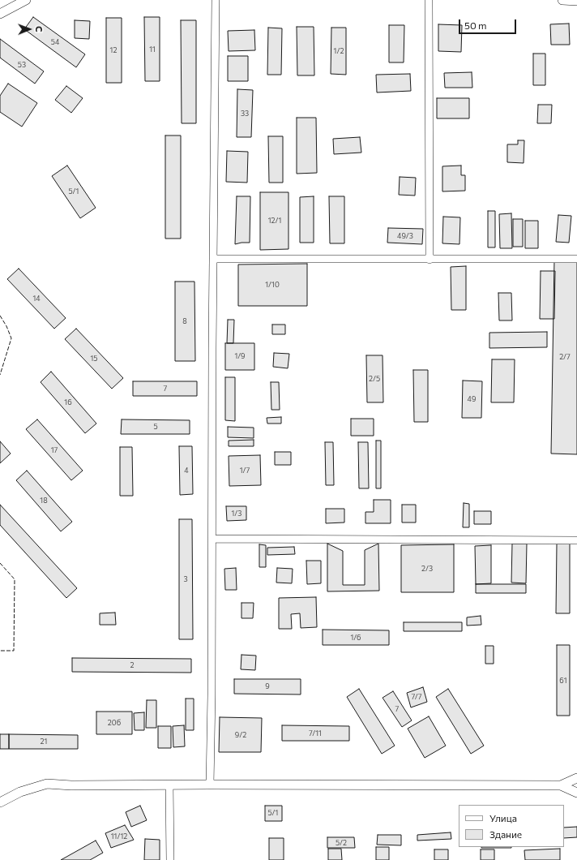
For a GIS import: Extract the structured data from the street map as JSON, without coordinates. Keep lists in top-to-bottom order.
{
  "house_numbers": [
    "54",
    "11",
    "12",
    "1/2",
    "53",
    "33",
    "5/1",
    "12/1",
    "49/3",
    "1/10",
    "14",
    "8",
    "1/9",
    "2/7",
    "15",
    "2/5",
    "7",
    "49",
    "16",
    "5",
    "17",
    "4",
    "1/7",
    "18",
    "1/3",
    "2/3",
    "3",
    "1/6",
    "2",
    "61",
    "9",
    "7/7",
    "7",
    "20б",
    "7/11",
    "9/2",
    "21",
    "5/1",
    "11/12",
    "5/2"
  ],
  "legend": ["Улица", "Здание"],
  "scale_bar": "50 m",
  "north": "right"
}
